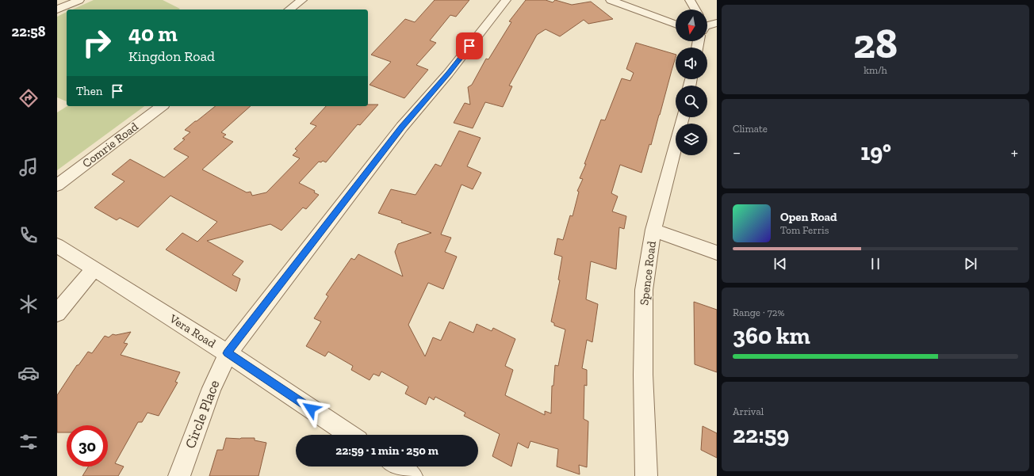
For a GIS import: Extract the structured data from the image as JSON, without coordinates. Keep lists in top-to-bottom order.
{
  "streets": {
    "street": [
      "Comrie Road",
      "Spence Road",
      "Vera Road",
      "Circle Place"
    ]
  },
  "crossings": [
    ["Vera Road", "Circle Place"]
  ],
  "north": "bottom",
  "page": {
    "tabs": "22:58",
    "tile": [
      ["28", "km/h"],
      "Climate",
      ["Range · 72%", "360 km"],
      ["Arrival", "22:59"]
    ],
    "turn": ["40 m", "Kingdon Road"],
    "then": "Then",
    "heat": ["−", "19°", "+"],
    "song": ["Open Road", "Tom Ferris"],
    "limit": "30",
    "trip": "22:59 · 1 min · 250 m"
  }
}
